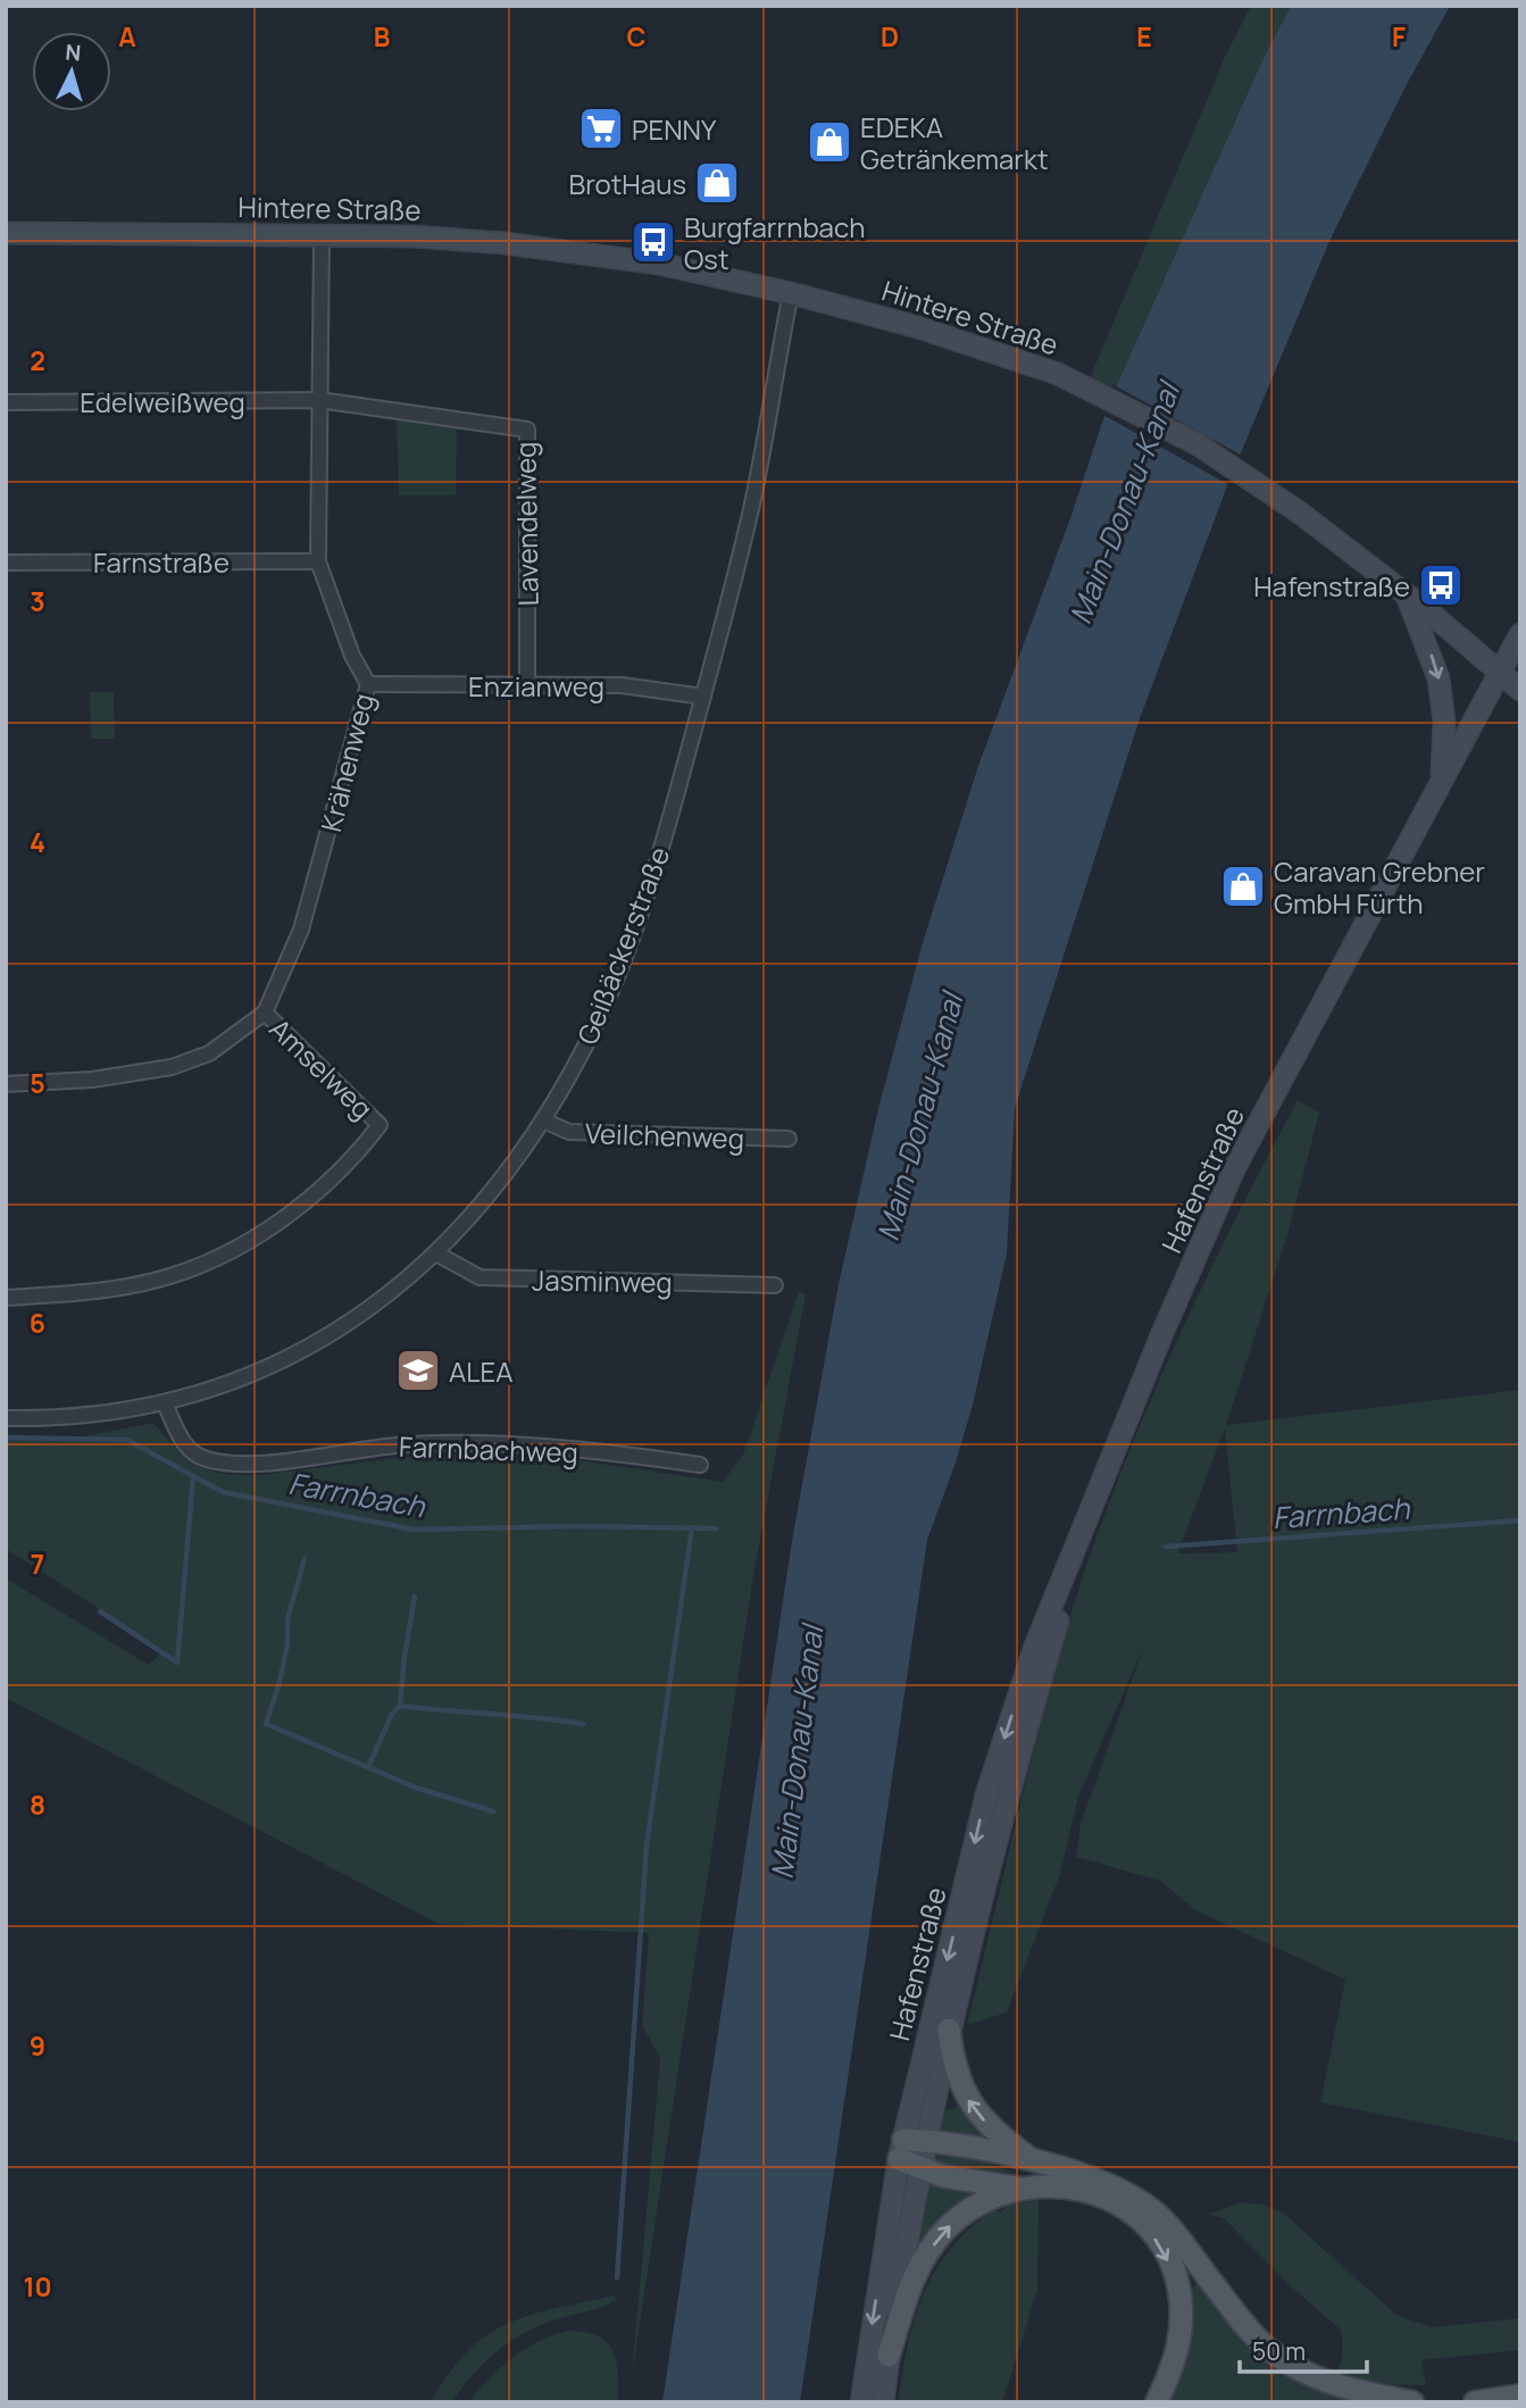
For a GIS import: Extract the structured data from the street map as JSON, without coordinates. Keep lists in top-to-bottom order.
{
  "streets": {
    "main road": ["Hintere Straße", "Hafenstraße"],
    "street": [
      "Edelweißweg",
      "Lavendelweg",
      "Farnstraße",
      "Enzianweg",
      "Krähenweg",
      "Geißäckerstraße",
      "Amselweg",
      "Veilchenweg",
      "Jasminweg",
      "Farrnbachweg"
    ]
  },
  "crossings": [
    ["Hintere Straße", "Krähenweg"],
    ["Hintere Straße", "Geißäckerstraße"],
    ["Hintere Straße", "Hafenstraße"],
    ["Edelweißweg", "Lavendelweg"],
    ["Edelweißweg", "Krähenweg"],
    ["Lavendelweg", "Enzianweg"],
    ["Lavendelweg", "Krähenweg"],
    ["Farnstraße", "Krähenweg"],
    ["Enzianweg", "Krähenweg"],
    ["Enzianweg", "Geißäckerstraße"],
    ["Krähenweg", "Amselweg"],
    ["Geißäckerstraße", "Veilchenweg"],
    ["Geißäckerstraße", "Jasminweg"],
    ["Geißäckerstraße", "Farrnbachweg"]
  ],
  "water": ["Main-Donau-Kanal", "Farrnbach"],
  "places": {
    "supermarket": ["PENNY"],
    "shop": ["EDEKA Getränkemarkt", "BrotHaus", "Caravan Grebner GmbH Fürth"],
    "bus stop": ["Burgfarrnbach Ost", "Hafenstraße"],
    "school or university": ["ALEA"]
  },
  "scale_bar": "50 m",
  "north": "top",
  "grid": {
    "columns": [
      "A",
      "B",
      "C",
      "D",
      "E",
      "F"
    ],
    "rows": [
      "2",
      "3",
      "4",
      "5",
      "6",
      "7",
      "8",
      "9",
      "10"
    ]
  }
}
